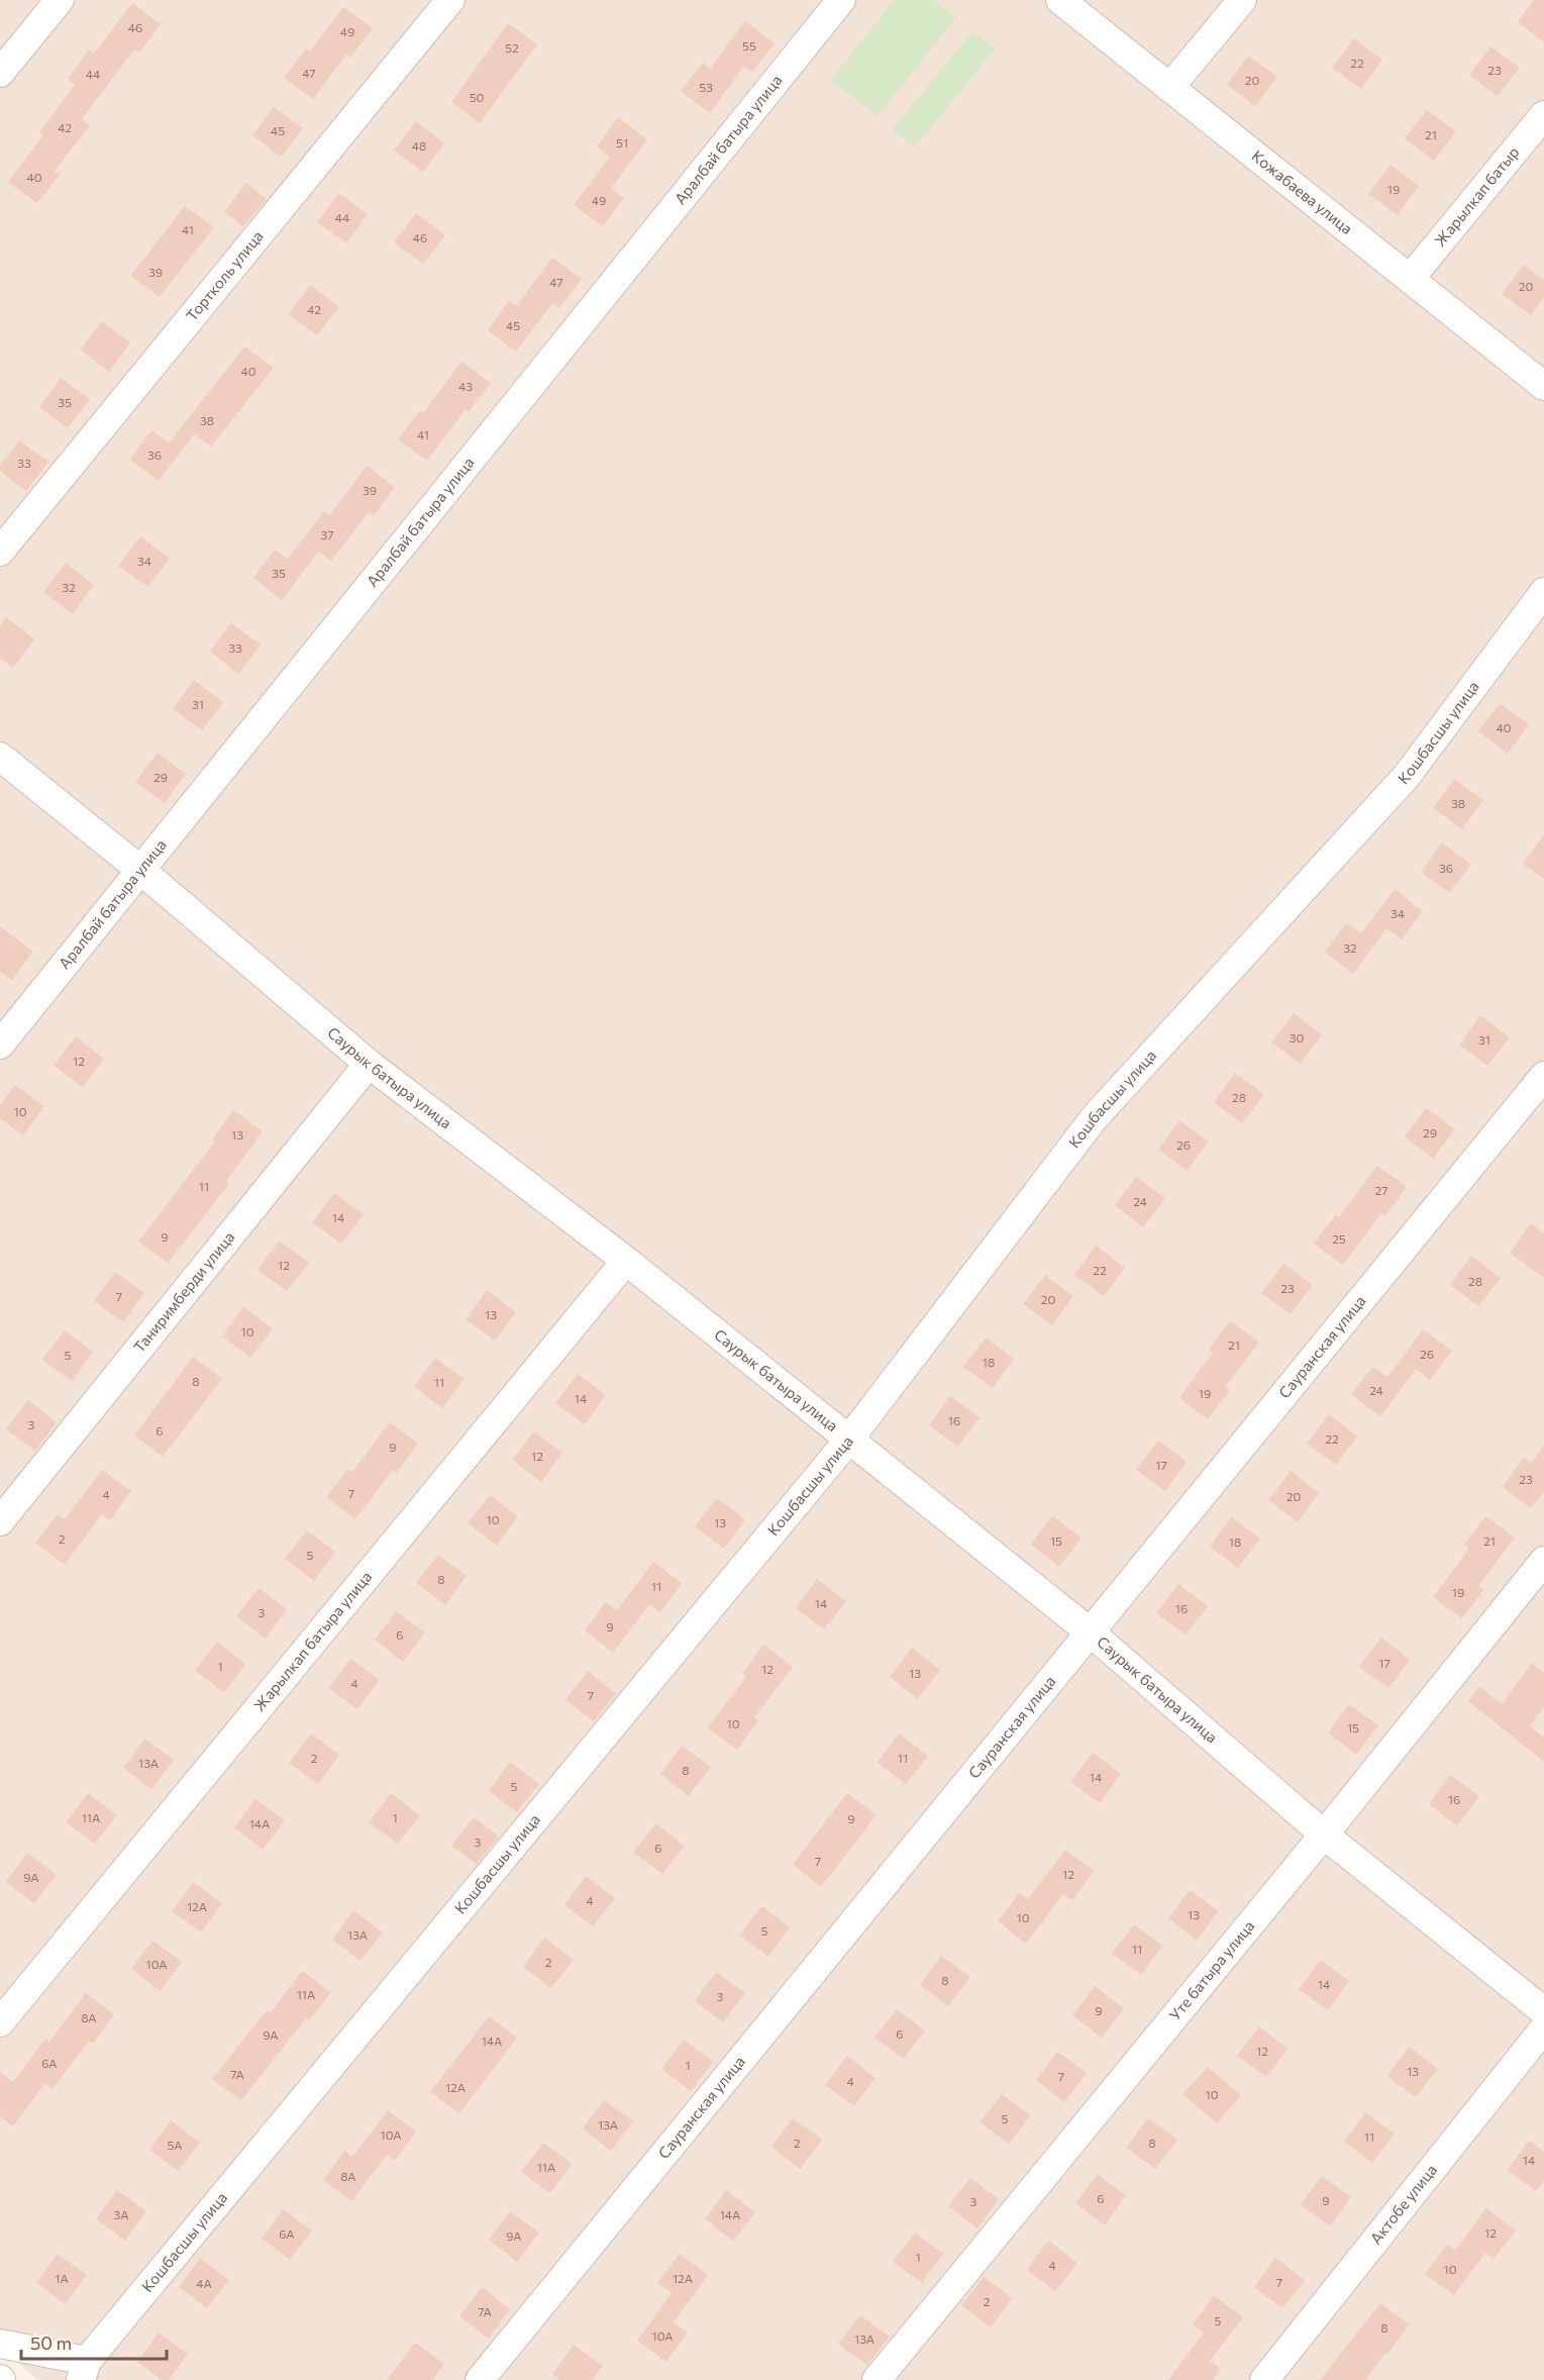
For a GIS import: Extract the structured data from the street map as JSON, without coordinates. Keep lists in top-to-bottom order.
{
  "streets": {
    "street": [
      "Аралбай батыра улица",
      "Кожабаева улица",
      "Жарылкап батыр",
      "Тортколь улица",
      "Кошбасшы улица",
      "Саурык батыра улица",
      "Таниримберди улица",
      "Сауранская улица",
      "Жарылкап батыра улица",
      "Уте батыра улица",
      "Актобе улица"
    ]
  },
  "crossings": [
    ["Аралбай батыра улица", "Саурык батыра улица"],
    ["Кожабаева улица", "Жарылкап батыр"],
    ["Кошбасшы улица", "Саурык батыра улица"],
    ["Саурык батыра улица", "Таниримберди улица"],
    ["Саурык батыра улица", "Сауранская улица"],
    ["Саурык батыра улица", "Жарылкап батыра улица"],
    ["Саурык батыра улица", "Уте батыра улица"]
  ],
  "house_numbers": [
    "46",
    "49",
    "55",
    "52",
    "22",
    "23",
    "47",
    "44",
    "20",
    "53",
    "50",
    "42",
    "45",
    "21",
    "51",
    "48",
    "40",
    "19",
    "49",
    "44",
    "41",
    "46",
    "39",
    "47",
    "20",
    "42",
    "45",
    "40",
    "43",
    "35",
    "38",
    "41",
    "36",
    "33",
    "39",
    "37",
    "34",
    "35",
    "32",
    "33",
    "31",
    "40",
    "29",
    "38",
    "36",
    "34",
    "32",
    "30",
    "31",
    "12",
    "28",
    "10",
    "29",
    "13",
    "26",
    "11",
    "27",
    "24",
    "14",
    "9",
    "25",
    "12",
    "22",
    "28",
    "23",
    "7",
    "20",
    "13",
    "10",
    "21",
    "26",
    "5",
    "18",
    "8",
    "11",
    "24",
    "19",
    "14",
    "16",
    "3",
    "6",
    "22",
    "9",
    "12",
    "17",
    "23",
    "7",
    "4",
    "20",
    "10",
    "13",
    "2",
    "15",
    "21",
    "18",
    "5",
    "8",
    "11",
    "19",
    "14",
    "16",
    "3",
    "9",
    "6",
    "17",
    "1",
    "12",
    "13",
    "4",
    "7",
    "10",
    "15",
    "2",
    "11",
    "13A",
    "8",
    "14",
    "5",
    "16",
    "11A",
    "1",
    "9",
    "14A",
    "3",
    "6",
    "7",
    "12",
    "9A",
    "4",
    "12A",
    "13",
    "10",
    "5",
    "13A",
    "11",
    "2",
    "10A",
    "8",
    "14",
    "11A",
    "3",
    "9",
    "8A",
    "6",
    "9A",
    "14A",
    "12",
    "6A",
    "1",
    "13",
    "7A",
    "7",
    "4",
    "12A",
    "10",
    "5",
    "13A",
    "10A",
    "11",
    "2",
    "8",
    "5A",
    "14",
    "11A",
    "8A",
    "6",
    "9",
    "3",
    "3A",
    "14A",
    "12",
    "6A",
    "9A",
    "1",
    "4",
    "10",
    "1A",
    "12A",
    "7",
    "4A",
    "2",
    "7A",
    "5",
    "8",
    "10A",
    "13А"
  ],
  "scale_bar": "50 m"
}
